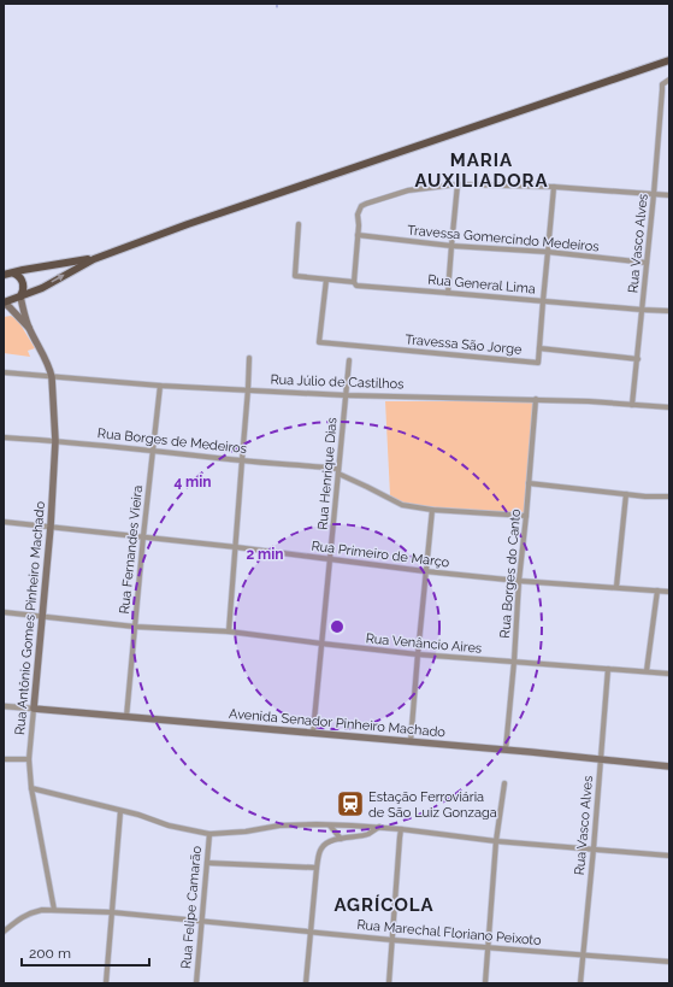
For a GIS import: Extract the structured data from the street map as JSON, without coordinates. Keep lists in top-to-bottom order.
{
  "streets": {
    "main road": ["Rua Antônio Gomes Pinheiro Machado", "Avenida Senador Pinheiro Machado"],
    "street": [
      "Travessa Gomercindo Medeiros",
      "Rua Vasco Alves",
      "Rua General Lima",
      "Travessa São Jorge",
      "Rua Júlio de Castilhos",
      "Rua Borges de Medeiros",
      "Rua Henrique Dias",
      "Rua Fernandes Vieira",
      "Rua Primeiro de Março",
      "Rua Borges do Canto",
      "Rua Venâncio Aires",
      "Rua Felipe Camarão",
      "Rua Marechal Floriano Peixoto"
    ]
  },
  "crossings": [
    ["Travessa Gomercindo Medeiros", "Rua Vasco Alves"],
    ["Rua Vasco Alves", "Rua General Lima"],
    ["Rua Vasco Alves", "Rua Júlio de Castilhos"],
    ["Rua Vasco Alves", "Rua Venâncio Aires"],
    ["Rua Vasco Alves", "Avenida Senador Pinheiro Machado"],
    ["Rua Vasco Alves", "Rua Marechal Floriano Peixoto"],
    ["Rua General Lima", "Travessa São Jorge"],
    ["Rua Júlio de Castilhos", "Rua Henrique Dias"],
    ["Rua Júlio de Castilhos", "Rua Fernandes Vieira"],
    ["Rua Júlio de Castilhos", "Rua Borges do Canto"],
    ["Rua Júlio de Castilhos", "Rua Antônio Gomes Pinheiro Machado"],
    ["Rua Borges de Medeiros", "Rua Henrique Dias"],
    ["Rua Borges de Medeiros", "Rua Fernandes Vieira"],
    ["Rua Borges de Medeiros", "Rua Borges do Canto"],
    ["Rua Borges de Medeiros", "Rua Antônio Gomes Pinheiro Machado"],
    ["Rua Henrique Dias", "Rua Primeiro de Março"],
    ["Rua Henrique Dias", "Rua Venâncio Aires"],
    ["Rua Henrique Dias", "Avenida Senador Pinheiro Machado"],
    ["Rua Fernandes Vieira", "Rua Primeiro de Março"],
    ["Rua Fernandes Vieira", "Rua Venâncio Aires"],
    ["Rua Fernandes Vieira", "Avenida Senador Pinheiro Machado"],
    ["Rua Primeiro de Março", "Rua Borges do Canto"],
    ["Rua Primeiro de Março", "Rua Antônio Gomes Pinheiro Machado"],
    ["Rua Borges do Canto", "Rua Venâncio Aires"],
    ["Rua Borges do Canto", "Avenida Senador Pinheiro Machado"],
    ["Rua Antônio Gomes Pinheiro Machado", "Rua Venâncio Aires"],
    ["Rua Antônio Gomes Pinheiro Machado", "Avenida Senador Pinheiro Machado"],
    ["Rua Antônio Gomes Pinheiro Machado", "Rua Marechal Floriano Peixoto"],
    ["Rua Felipe Camarão", "Rua Marechal Floriano Peixoto"]
  ],
  "districts": ["MARIA AUXILIADORA", "AGRÍCOLA"],
  "places": {
    "station": ["Estação Ferroviária de São Luiz Gonzaga"]
  },
  "scale_bar": "200 m",
  "rings": ["4 min", "2 min"]
}
